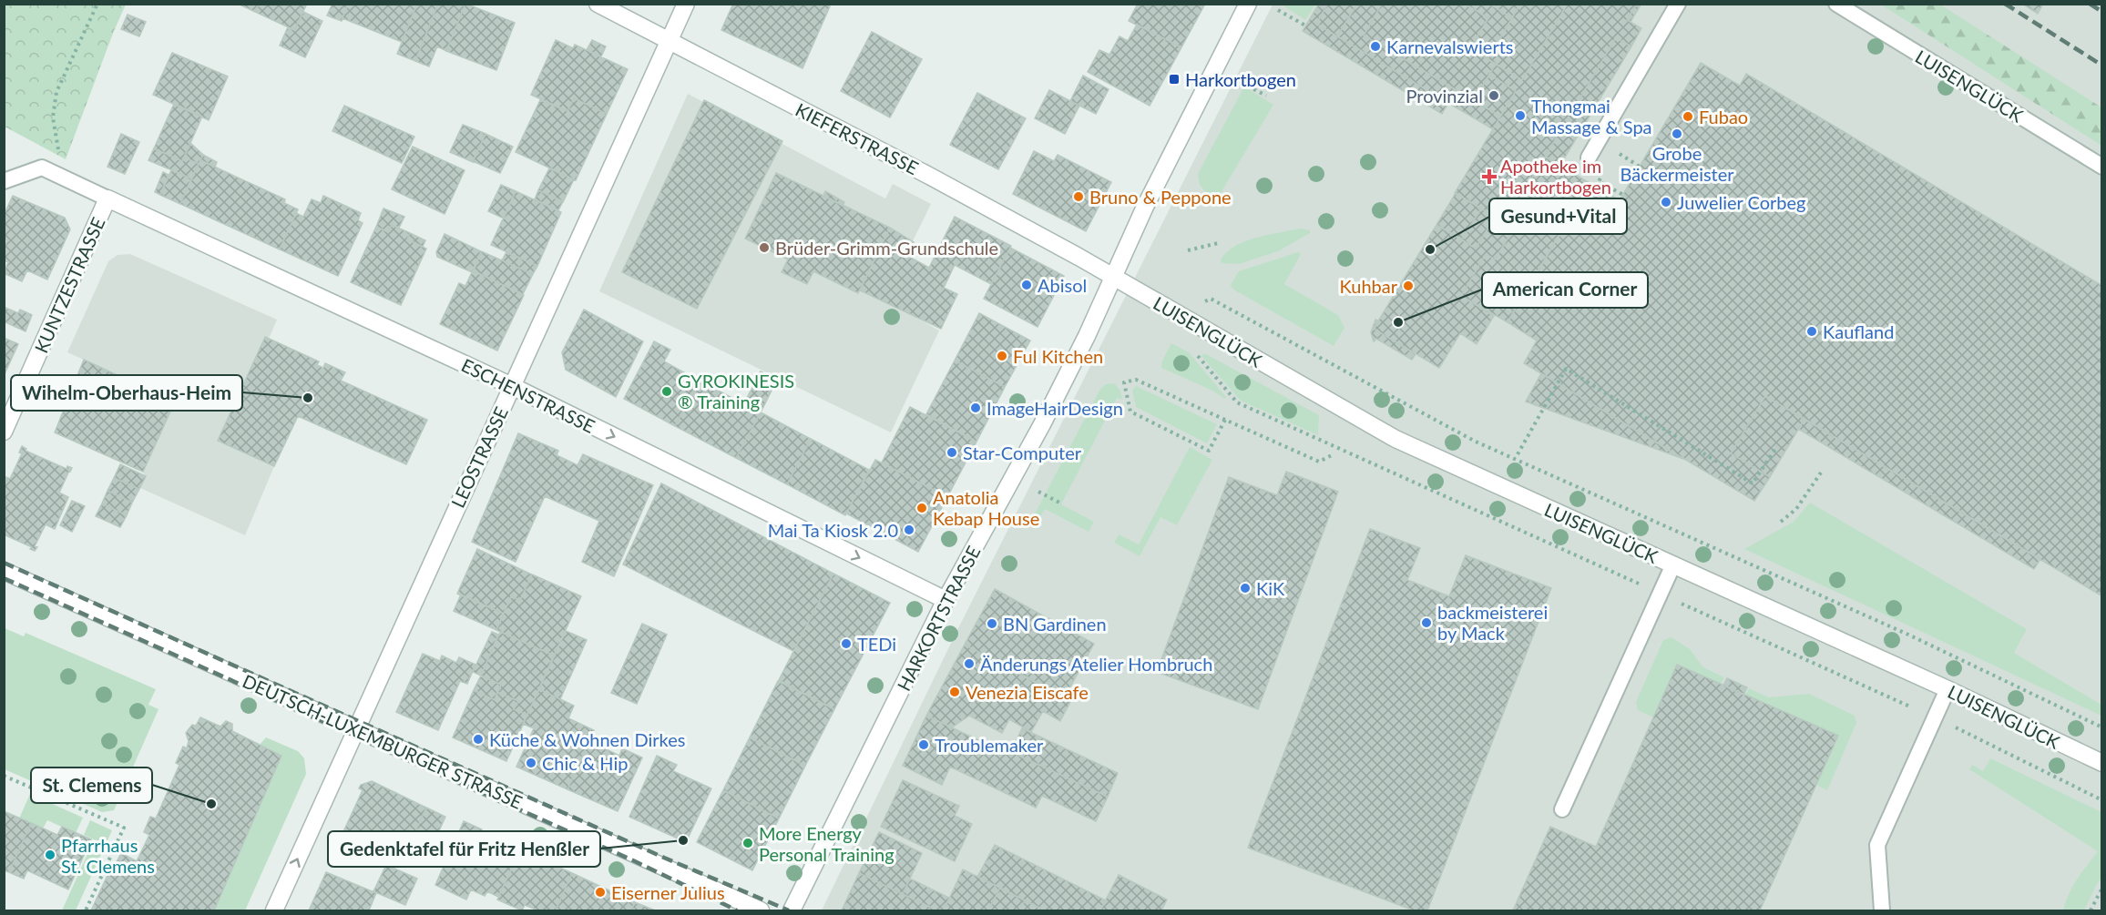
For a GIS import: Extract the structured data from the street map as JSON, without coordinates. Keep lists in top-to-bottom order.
{
  "streets": {
    "street": [
      "LUISENGLÜCK",
      "KIEFERSTRASSE",
      "KUNTZESTRASSE",
      "ESCHENSTRASSE",
      "LEOSTRASSE",
      "HARKORTSTRASSE",
      "DEUTSCH-LUXEMBURGER STRASSE"
    ]
  },
  "crossings": [
    ["LUISENGLÜCK", "KIEFERSTRASSE"],
    ["LUISENGLÜCK", "HARKORTSTRASSE"],
    ["KIEFERSTRASSE", "LEOSTRASSE"],
    ["KIEFERSTRASSE", "HARKORTSTRASSE"],
    ["KUNTZESTRASSE", "ESCHENSTRASSE"],
    ["ESCHENSTRASSE", "LEOSTRASSE"],
    ["ESCHENSTRASSE", "HARKORTSTRASSE"],
    ["LEOSTRASSE", "DEUTSCH-LUXEMBURGER STRASSE"]
  ],
  "one_way": ["ESCHENSTRASSE"],
  "places": {
    "other": [
      "Karnevalswierts",
      "Provinzial",
      "Thongmai Massage & Spa",
      "Fubao",
      "Grobe Bäckermeister",
      "Bruno & Peppone",
      "Juwelier Corbeg",
      "Brüder-Grimm-Grundschule",
      "Gesund+Vital",
      "Abisol",
      "Kuhbar",
      "American Corner",
      "Kaufland",
      "Ful Kitchen",
      "GYROKINESIS ® Training",
      "Wihelm-Oberhaus-Heim",
      "ImageHairDesign",
      "Star-Computer",
      "Anatolia Kebap House",
      "Mai Ta Kiosk 2.0",
      "KiK",
      "backmeisterei by Mack",
      "BN Gardinen",
      "TEDi",
      "Änderungs Atelier Hombruch",
      "Venezia Eiscafe",
      "Küche & Wohnen Dirkes",
      "Troublemaker",
      "Chic & Hip",
      "St. Clemens",
      "Gedenktafel für Fritz Henßler",
      "More Energy Personal Training",
      "Pfarrhaus St. Clemens",
      "Eiserner Julius"
    ],
    "transit": ["Harkortbogen"],
    "health": ["Apotheke im Harkortbogen"]
  }
}
